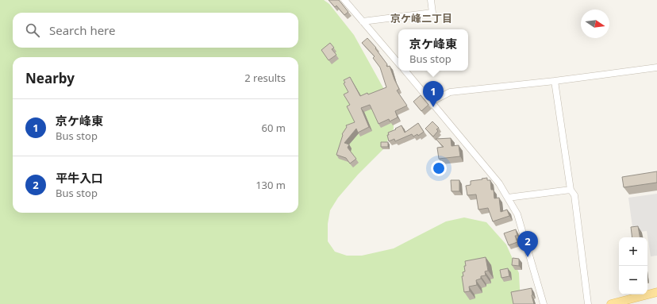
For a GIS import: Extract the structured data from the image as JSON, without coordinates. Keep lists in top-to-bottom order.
{
  "districts": ["京ケ峰二丁目"],
  "north": "right",
  "page": {
    "search": "Search here",
    "popup": ["京ケ峰東", "Bus stop"],
    "heading": ["Nearby", "2 results"],
    "pins": ["1", "2"],
    "list": [
      {
        "mark": "1",
        "name": "京ケ峰東",
        "note": "Bus stop",
        "value": "60 m"
      },
      {
        "mark": "2",
        "name": "平牛入口",
        "note": "Bus stop",
        "value": "130 m"
      }
    ],
    "map_buttons": ["+", "−"]
  }
}
